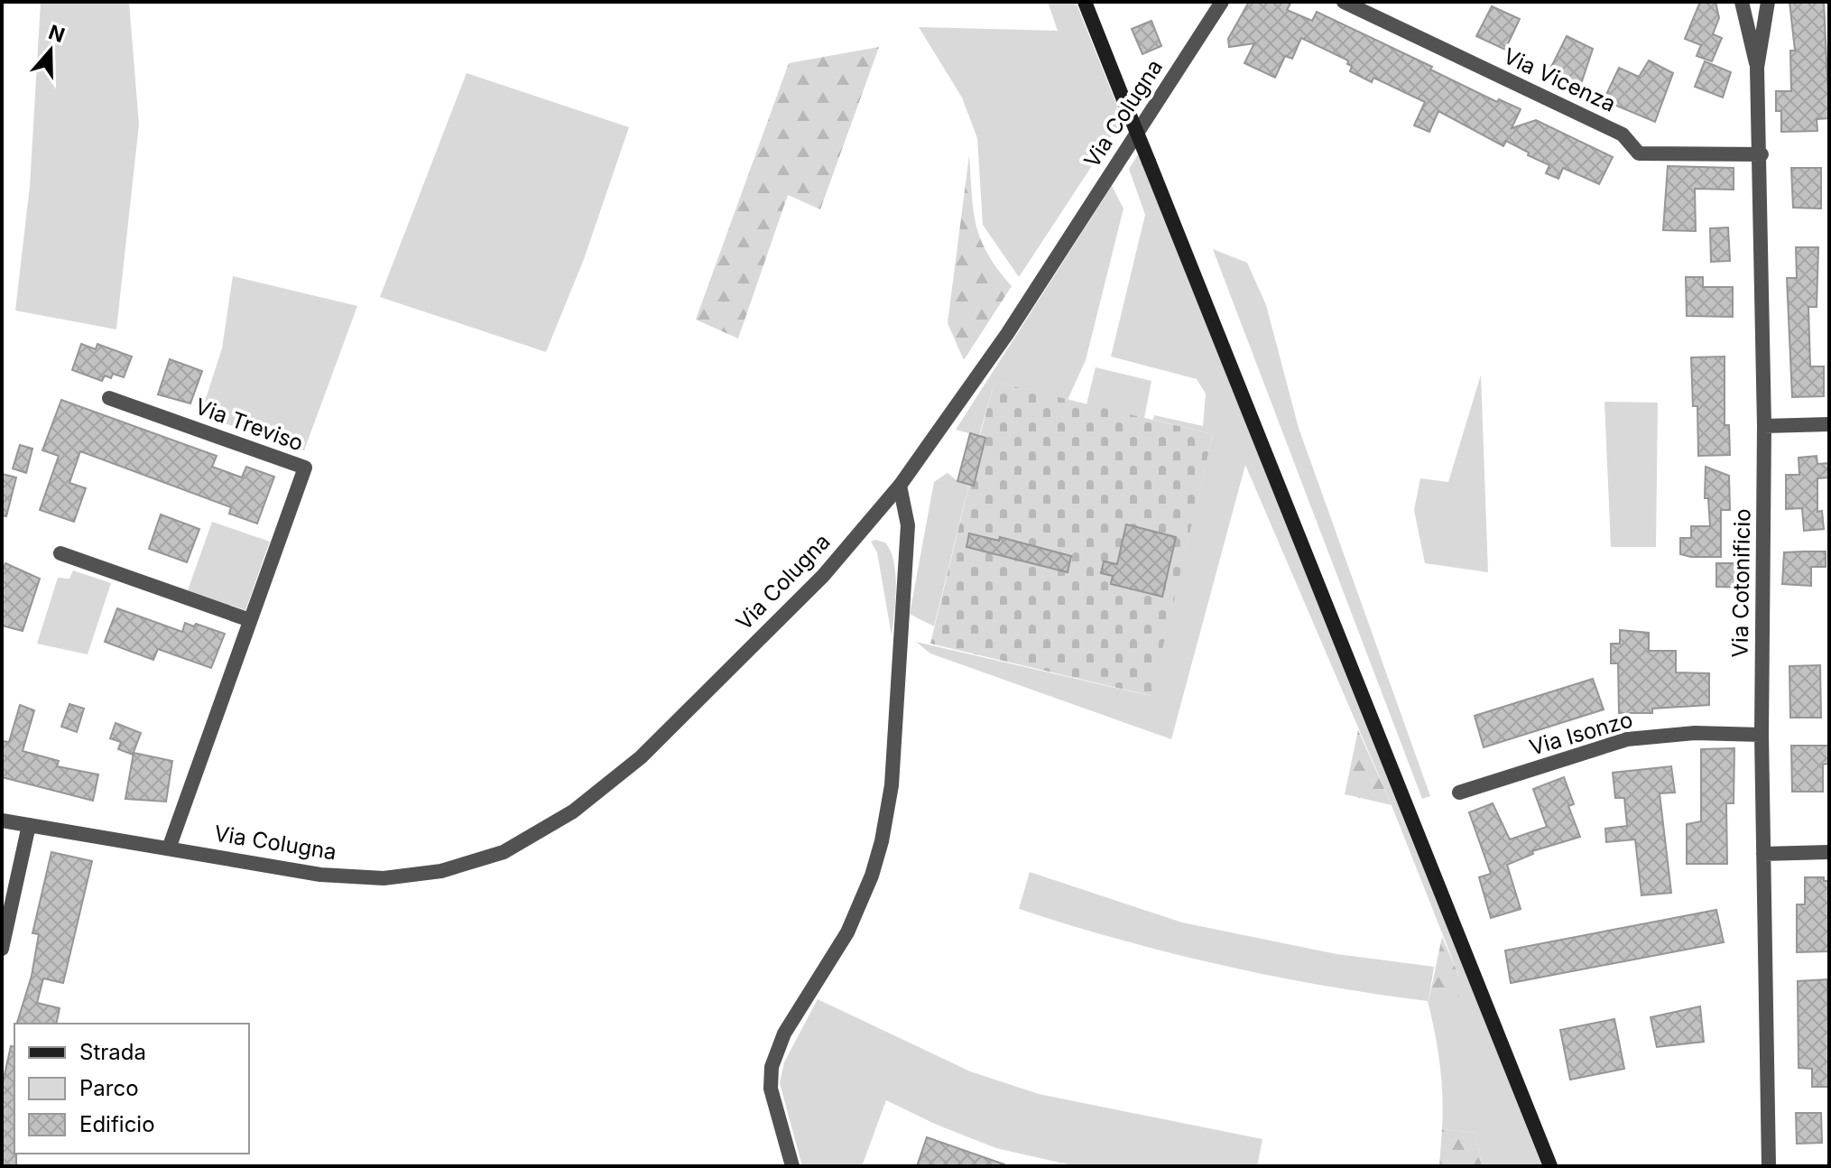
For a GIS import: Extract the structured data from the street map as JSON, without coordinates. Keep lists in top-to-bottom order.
{
  "streets": {
    "street": [
      "Via Vicenza",
      "Via Colugna",
      "Via Treviso",
      "Via Cotonificio",
      "Via Isonzo"
    ]
  },
  "crossings": [
    ["Via Vicenza", "Via Cotonificio"],
    ["Via Colugna", "Via Treviso"],
    ["Via Cotonificio", "Via Isonzo"]
  ],
  "legend": ["Strada", "Parco", "Edificio"],
  "north": "top"
}
